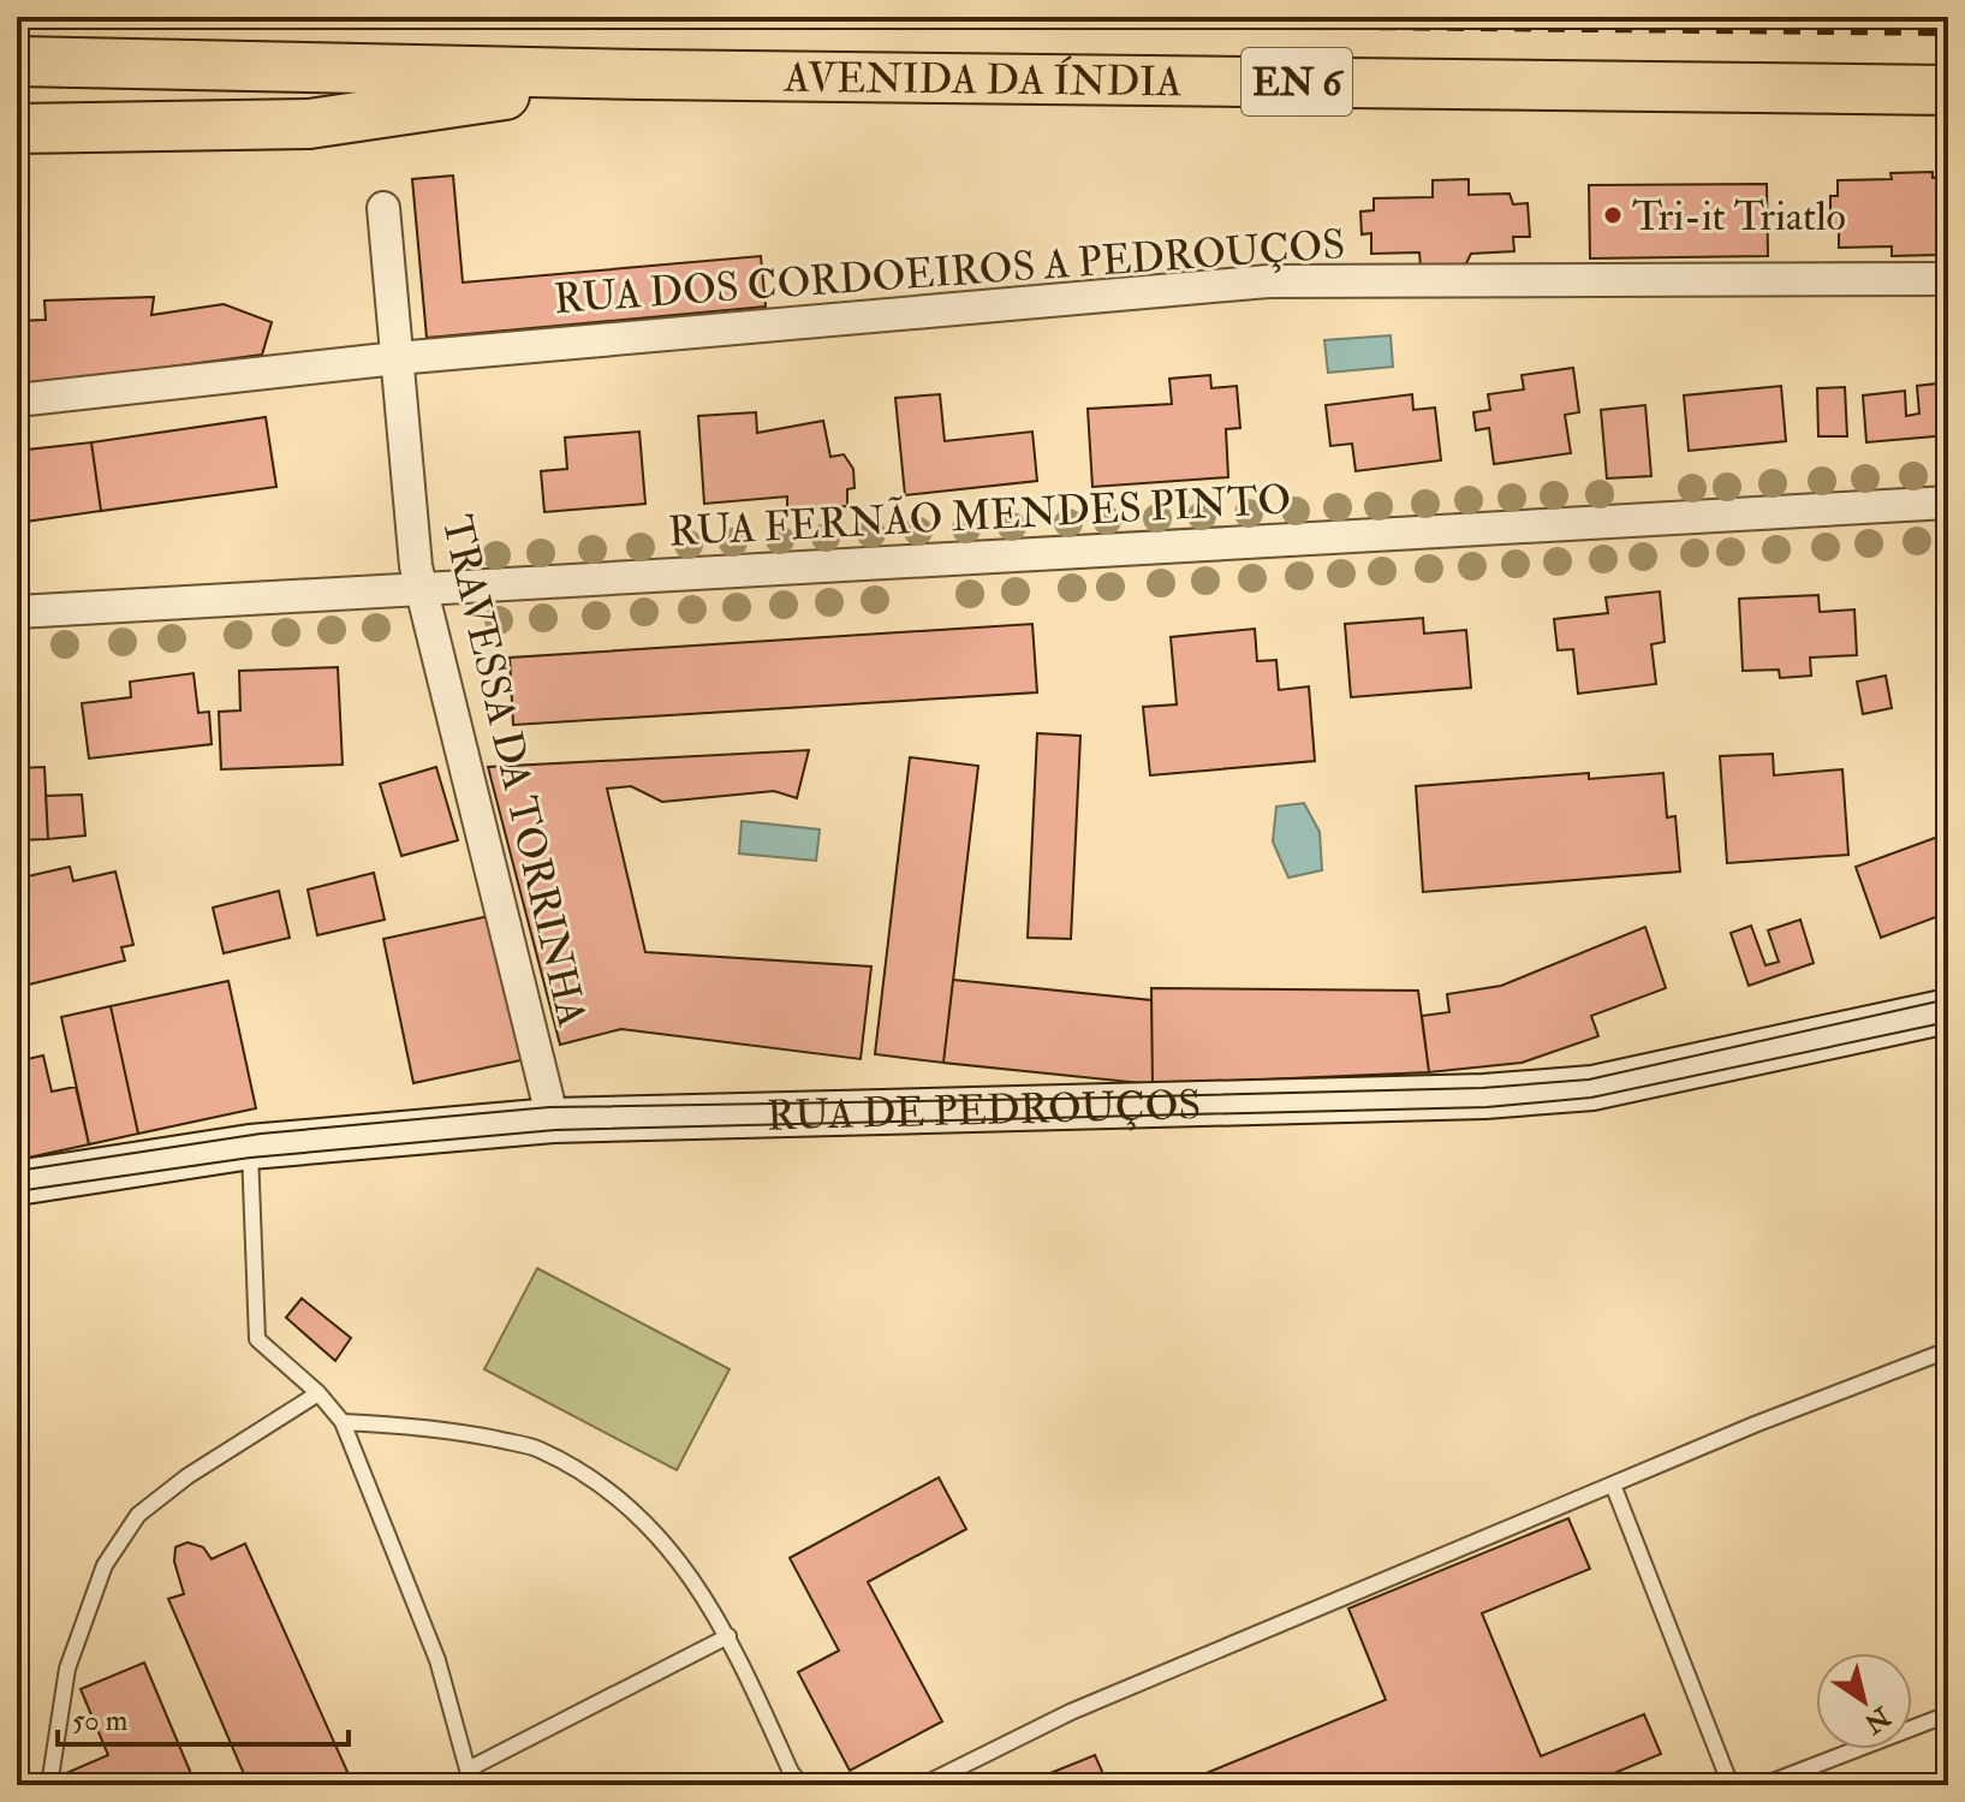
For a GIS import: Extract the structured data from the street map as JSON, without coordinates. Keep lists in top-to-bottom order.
{
  "streets": {
    "main road": ["AVENIDA DA ÍNDIA", "EN 6"],
    "street": [
      "RUA DOS CORDOEIROS A PEDROUÇOS",
      "RUA FERNÃO MENDES PINTO",
      "TRAVESSA DA TORRINHA",
      "RUA DE PEDROUÇOS"
    ]
  },
  "crossings": [
    ["RUA DOS CORDOEIROS A PEDROUÇOS", "TRAVESSA DA TORRINHA"],
    ["RUA FERNÃO MENDES PINTO", "TRAVESSA DA TORRINHA"],
    ["TRAVESSA DA TORRINHA", "RUA DE PEDROUÇOS"]
  ],
  "places": ["Tri-it Triatlo"],
  "scale_bar": "50 m",
  "north": "bottom right"
}
